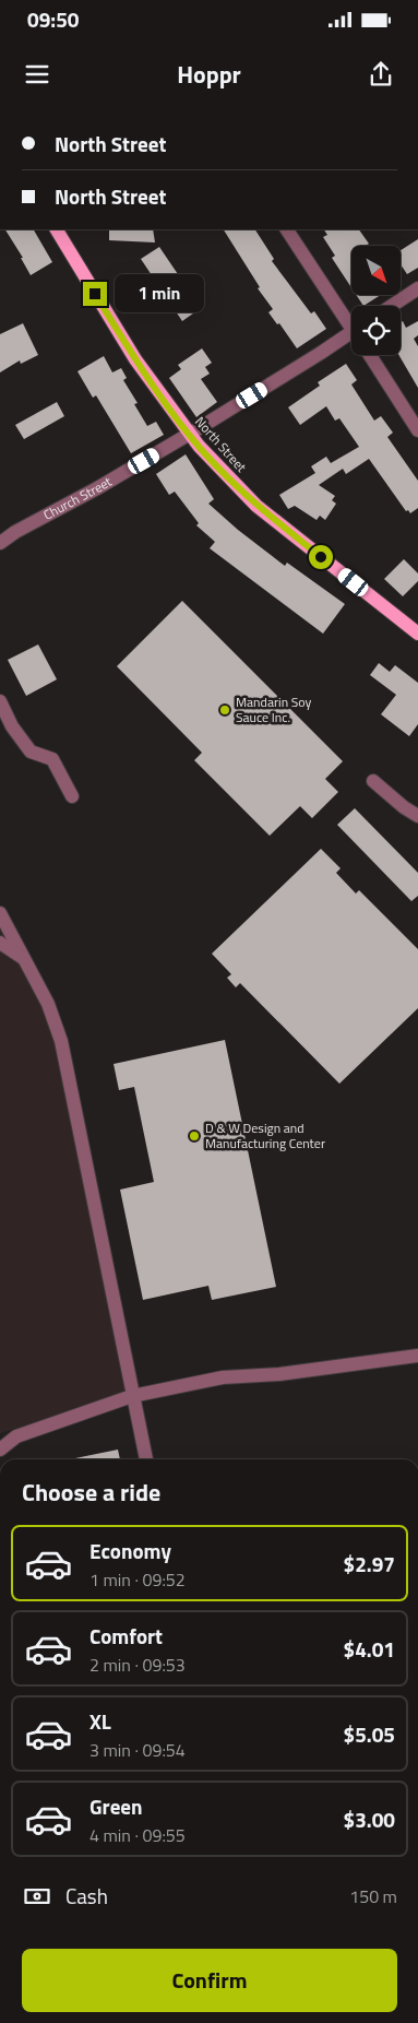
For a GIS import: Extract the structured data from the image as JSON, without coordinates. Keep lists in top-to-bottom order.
{
  "streets": {
    "main road": ["North Street"],
    "street": ["Church Street"]
  },
  "crossings": [
    ["North Street", "Church Street"]
  ],
  "places": ["Mandarin Soy Sauce Inc.", "D & W Design and Manufacturing Center"],
  "north": "bottom right",
  "page": {
    "status": "09:50",
    "header": "Hoppr",
    "banner": ["North Street", "North Street"],
    "bubble": "1 min",
    "heading": "Choose a ride",
    "list": [
      {
        "name": "Economy",
        "note": "1 min · 09:52",
        "value": "$2.97"
      },
      {
        "name": "Comfort",
        "note": "2 min · 09:53",
        "value": "$4.01"
      },
      {
        "name": "XL",
        "note": "3 min · 09:54",
        "value": "$5.05"
      },
      {
        "name": "Green",
        "note": "4 min · 09:55",
        "value": "$3.00"
      }
    ],
    "pay": ["Cash", "150 m"],
    "buttons": "Confirm"
  }
}
